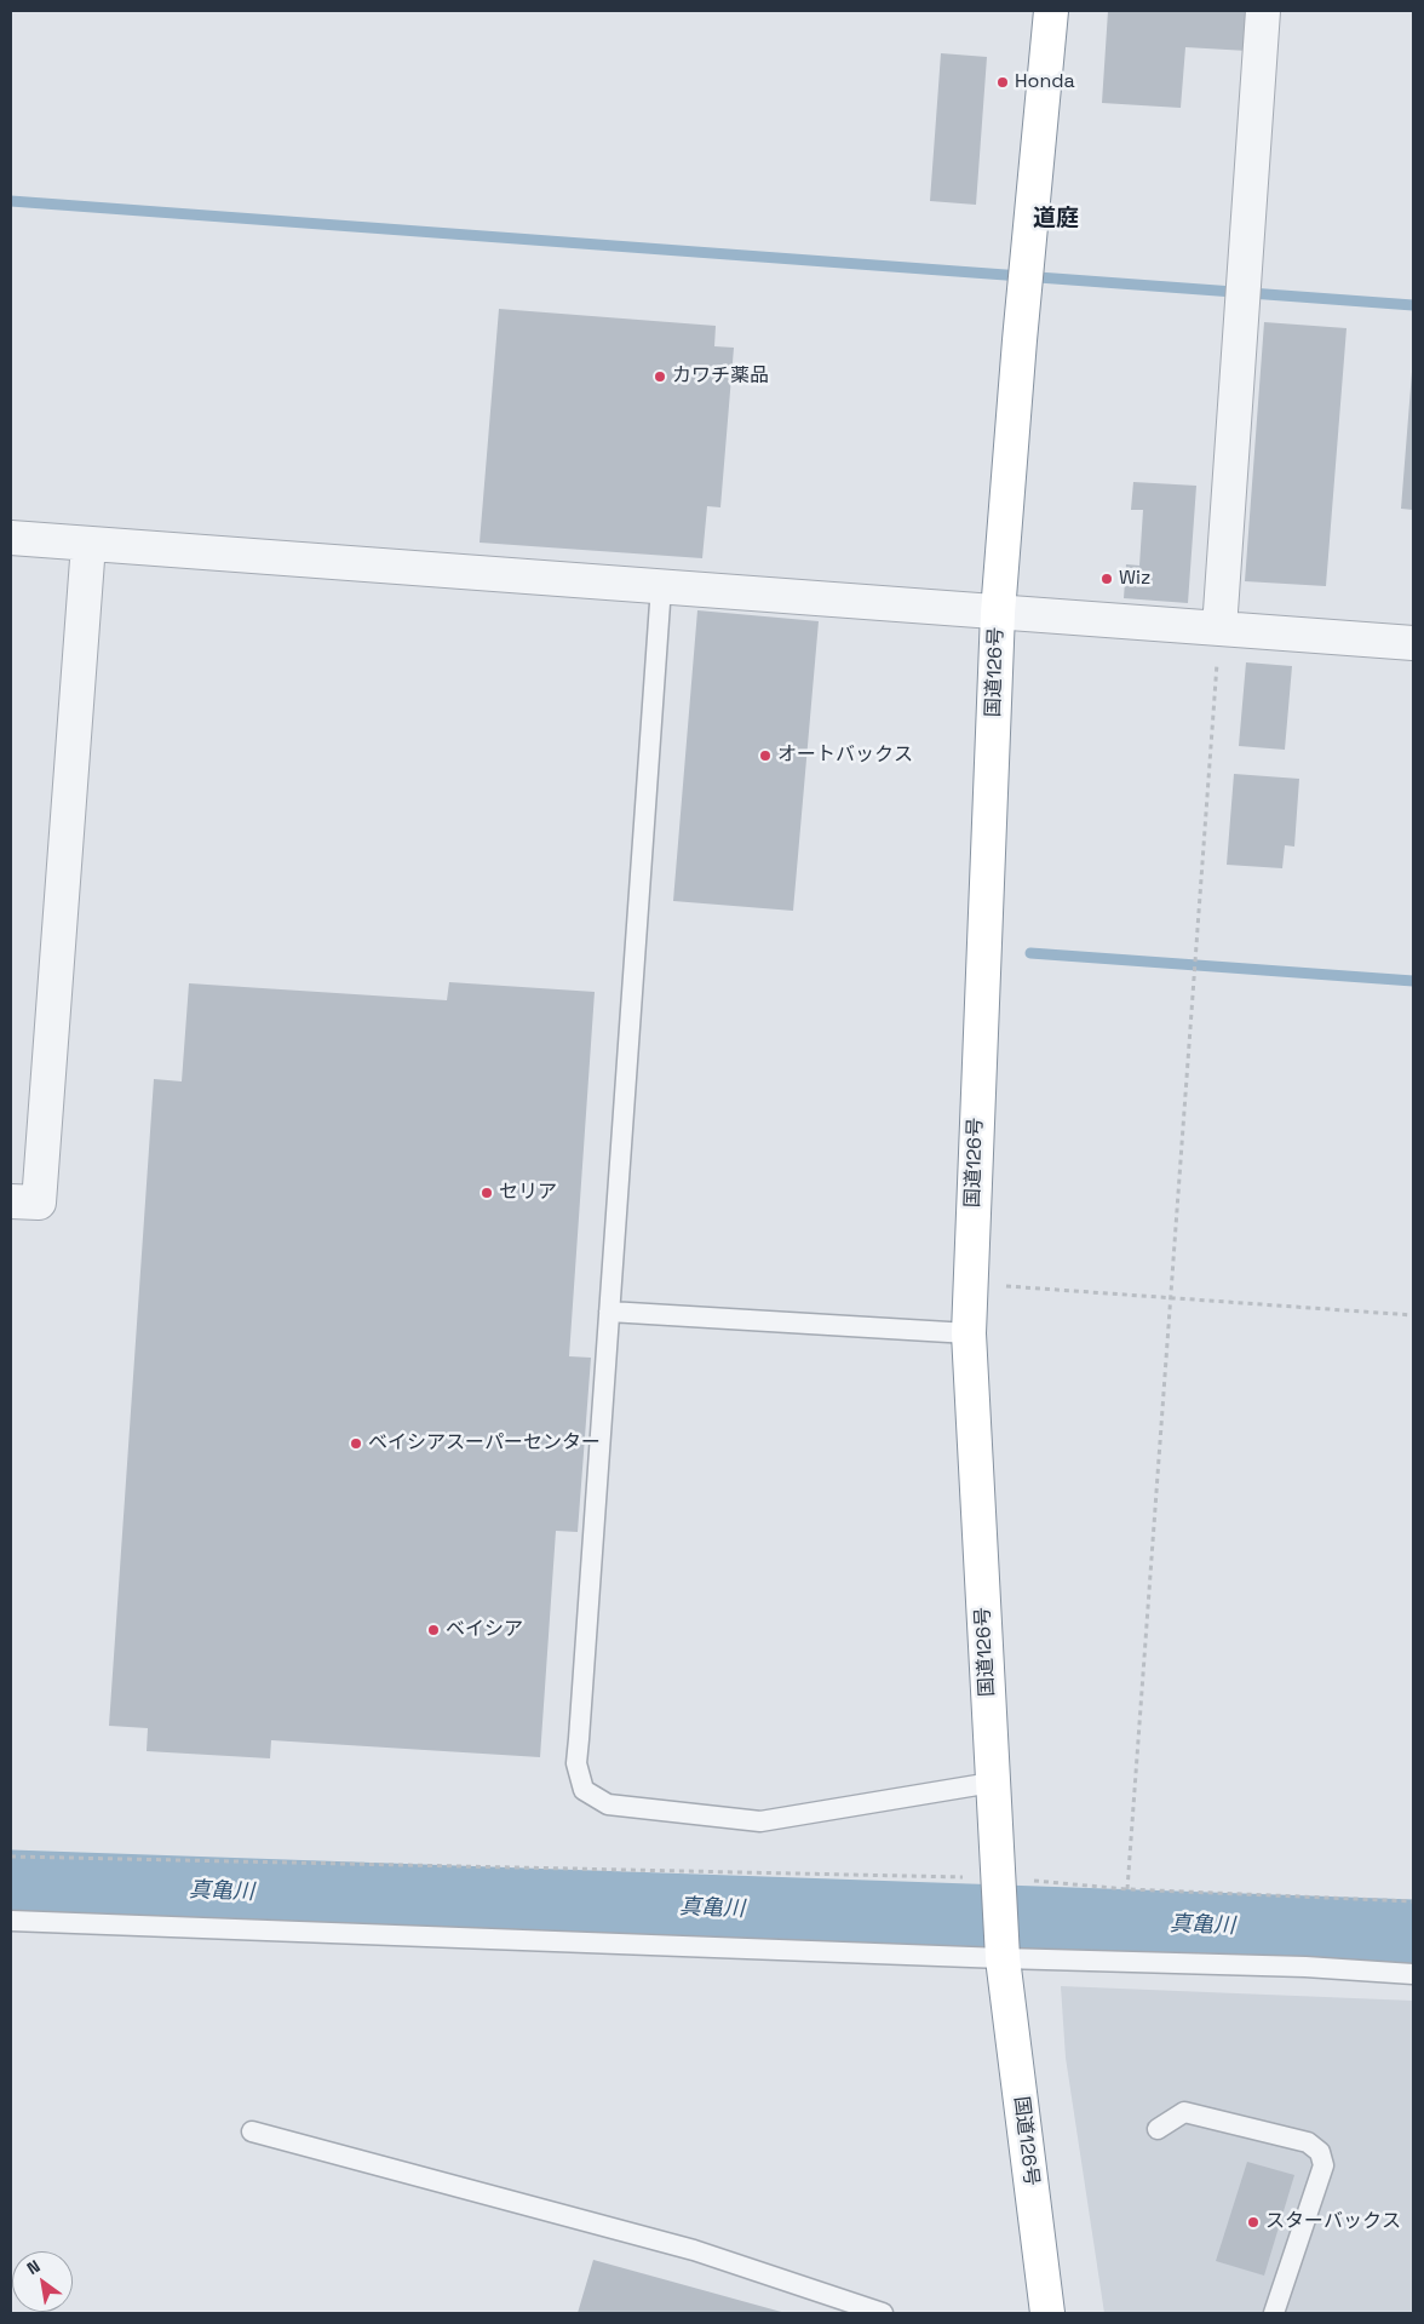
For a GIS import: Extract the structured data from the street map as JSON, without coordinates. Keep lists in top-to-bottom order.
{
  "streets": {
    "highway": ["国道126号"]
  },
  "districts": ["道庭"],
  "water": ["真亀川"],
  "places": [
    "Honda",
    "カワチ薬品",
    "Wiz",
    "オートバックス",
    "セリア",
    "ベイシアスーパーセンター",
    "ベイシア",
    "スターバックス"
  ],
  "north": "top left"
}
